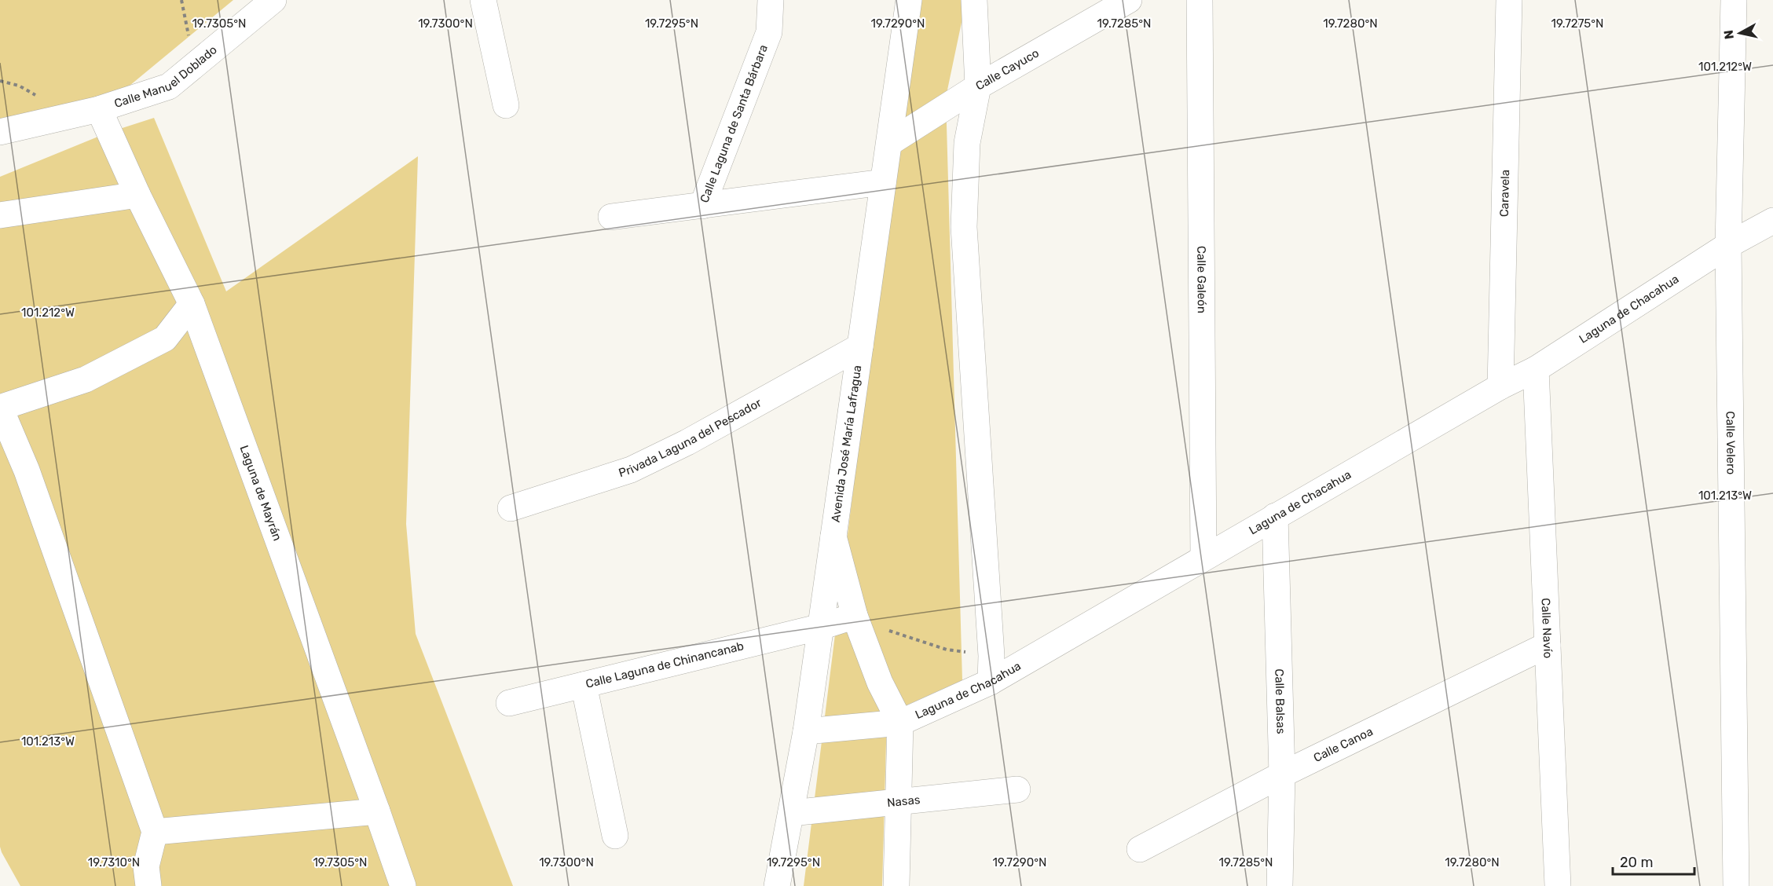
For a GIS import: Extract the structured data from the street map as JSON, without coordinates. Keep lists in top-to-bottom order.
{
  "streets": {
    "street": [
      "Calle Cayuco",
      "Calle Manuel Doblado",
      "Calle Laguna de Santa Bárbara",
      "Caravela",
      "Calle Galeón",
      "Laguna de Chacahua",
      "Privada Laguna del Pescador",
      "Calle Velero",
      "Avenida José María Lafragua",
      "Laguna de Mayrán",
      "Calle Navío",
      "Calle Laguna de Chinancanab",
      "Calle Balsas",
      "Calle Canoa",
      "Nasas"
    ]
  },
  "crossings": [
    ["Calle Cayuco", "Avenida José María Lafragua"],
    ["Calle Manuel Doblado", "Laguna de Mayrán"],
    ["Calle Laguna de Santa Bárbara", "Avenida José María Lafragua"],
    ["Caravela", "Laguna de Chacahua"],
    ["Calle Galeón", "Laguna de Chacahua"],
    ["Laguna de Chacahua", "Calle Velero"],
    ["Laguna de Chacahua", "Avenida José María Lafragua"],
    ["Laguna de Chacahua", "Calle Navío"],
    ["Laguna de Chacahua", "Calle Balsas"],
    ["Privada Laguna del Pescador", "Avenida José María Lafragua"],
    ["Avenida José María Lafragua", "Calle Laguna de Chinancanab"],
    ["Avenida José María Lafragua", "Nasas"],
    ["Calle Navío", "Calle Canoa"],
    ["Calle Balsas", "Calle Canoa"]
  ],
  "scale_bar": "20 m",
  "north": "left",
  "coordinates": [
    "19.7305°N",
    "19.7300°N",
    "19.7295°N",
    "19.7290°N",
    "19.7285°N",
    "19.7280°N",
    "19.7275°N",
    "101.212°W",
    "101.213°W",
    "19.7310°N"
  ]
}
